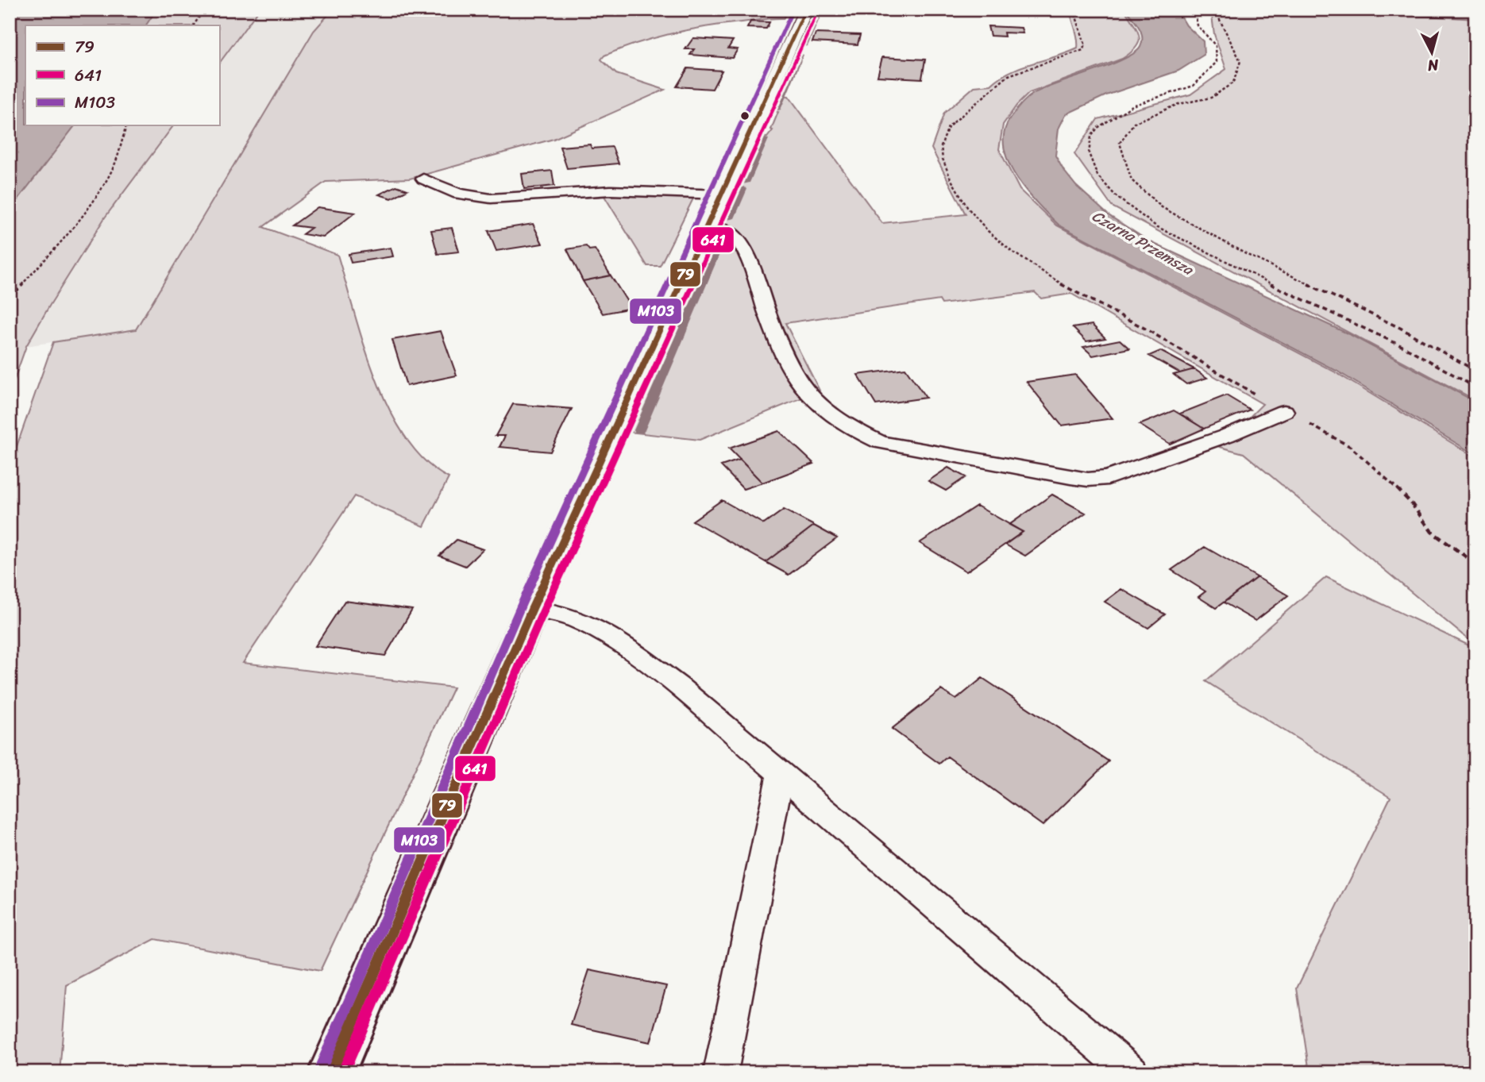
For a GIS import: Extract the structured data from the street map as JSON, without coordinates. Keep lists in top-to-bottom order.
{
  "water": ["Czarna Przemsza"],
  "lines": ["transit line 79", "transit line M103", "transit line 641"],
  "legend": ["79", "641", "M103"],
  "north": "bottom"
}
